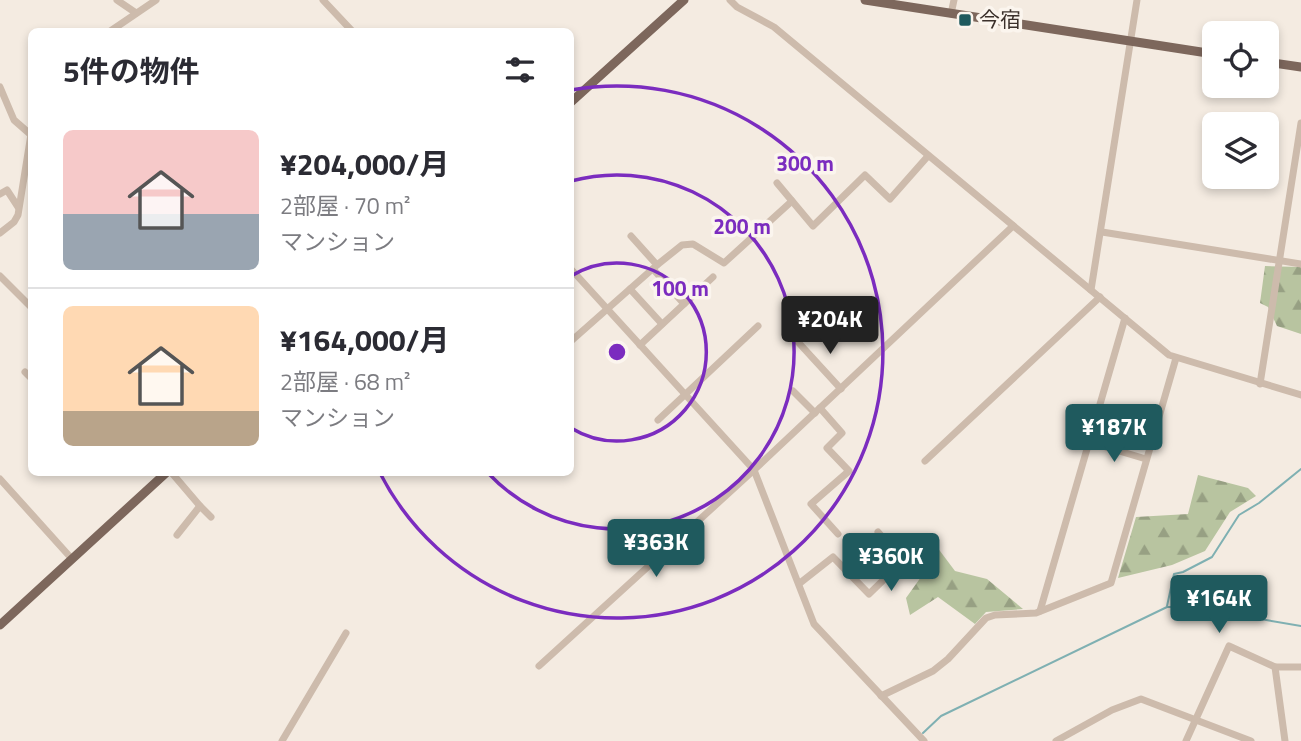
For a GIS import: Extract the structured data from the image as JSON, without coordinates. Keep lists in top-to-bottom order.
{
  "places": {
    "transit": ["今宿"]
  },
  "page": {
    "heading": "5件の物件",
    "list": [
      {
        "name": "¥204,000/月",
        "note": "2部屋 · 70 m² · マンション"
      },
      {
        "name": "¥164,000/月",
        "note": "2部屋 · 68 m² · マンション"
      }
    ],
    "price": [
      "¥204K",
      "¥187K",
      "¥363K",
      "¥360K",
      "¥164K"
    ]
  },
  "rings": ["300 m", "200 m", "100 m"]
}
